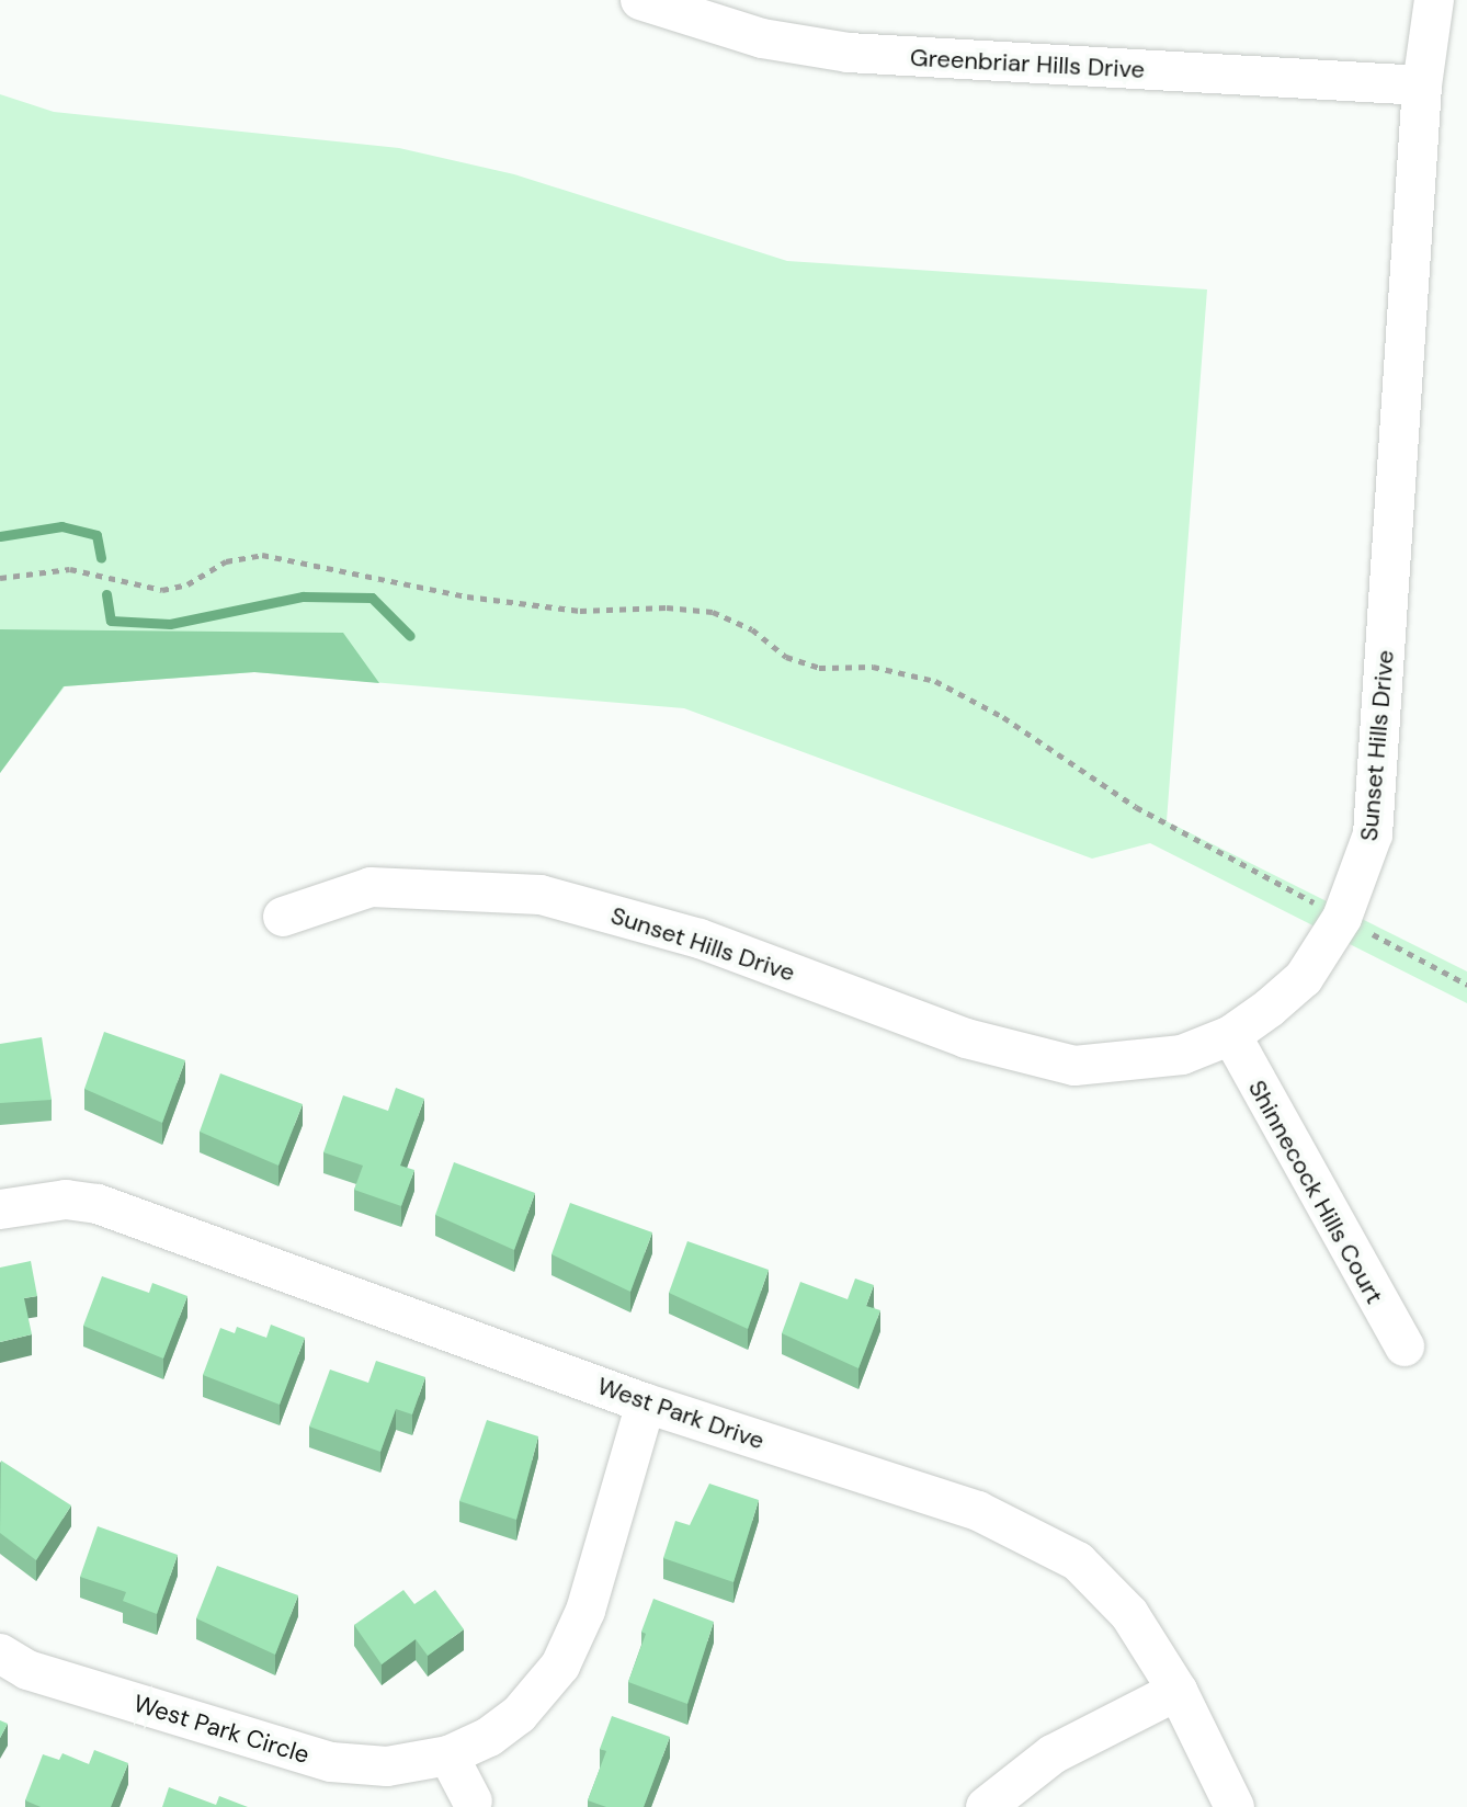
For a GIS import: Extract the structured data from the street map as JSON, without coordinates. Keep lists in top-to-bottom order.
{
  "streets": {
    "street": [
      "Greenbriar Hills Drive",
      "Sunset Hills Drive",
      "Shinnecock Hills Court",
      "West Park Drive",
      "West Park Circle"
    ]
  },
  "crossings": [
    ["Greenbriar Hills Drive", "Sunset Hills Drive"],
    ["Sunset Hills Drive", "Shinnecock Hills Court"],
    ["West Park Drive", "West Park Circle"]
  ]
}
